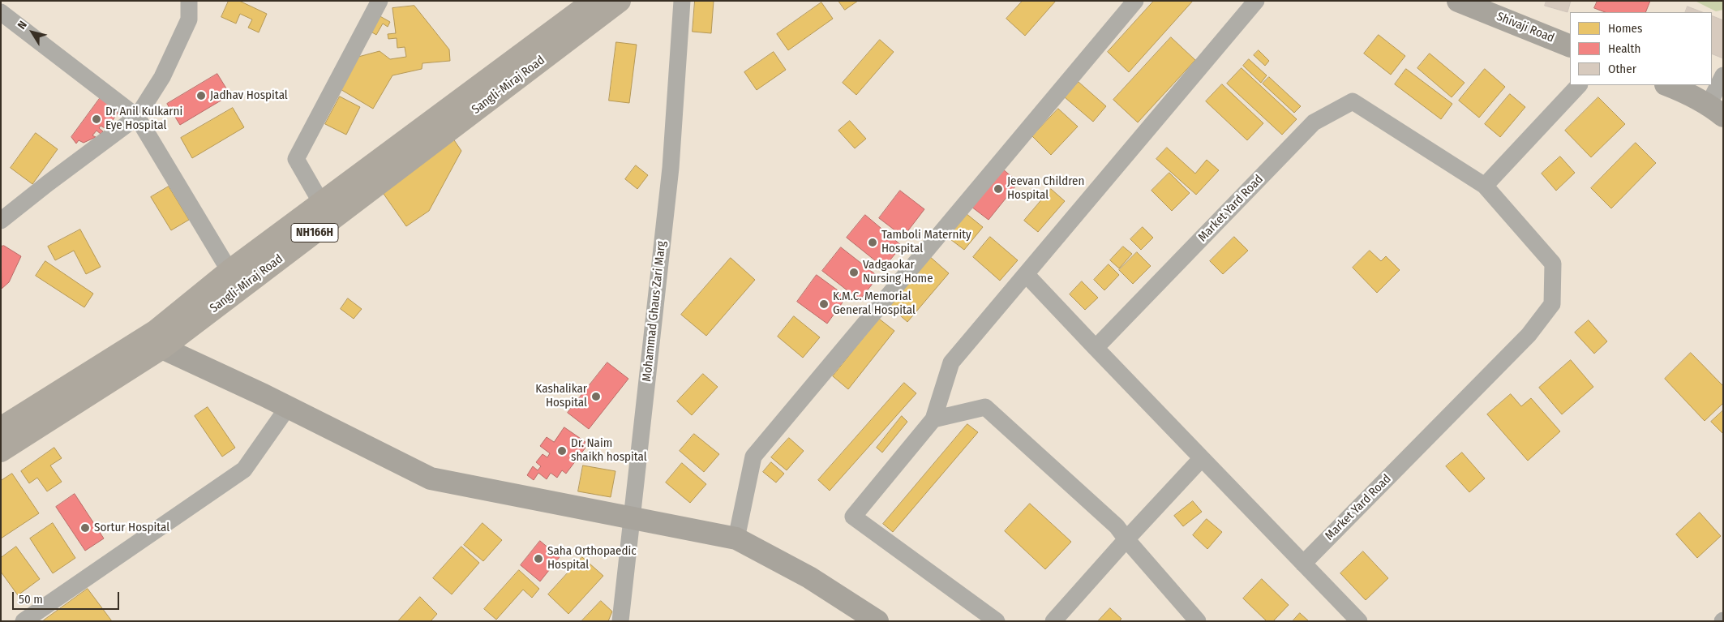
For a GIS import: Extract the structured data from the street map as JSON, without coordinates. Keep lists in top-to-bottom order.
{
  "streets": {
    "highway": ["Sangli-Miraj Road", "NH166H"],
    "main road": ["Shivaji Road"],
    "street": ["Market Yard Road", "Mohammad Ghaus Zari Marg"]
  },
  "places": [
    "Jadhav Hospital",
    "Dr Anil Kulkarni Eye Hospital",
    "Jeevan Children Hospital",
    "Tamboli Maternity Hospital",
    "Vadgaokar Nursing Home",
    "K.M.C. Memorial General Hospital",
    "Kashalikar Hospital",
    "Dr. Naim shaikh hospital",
    "Sortur Hospital",
    "Saha Orthopaedic Hospital"
  ],
  "legend": ["Homes", "Health", "Other"],
  "scale_bar": "50 m",
  "north": "top left"
}
